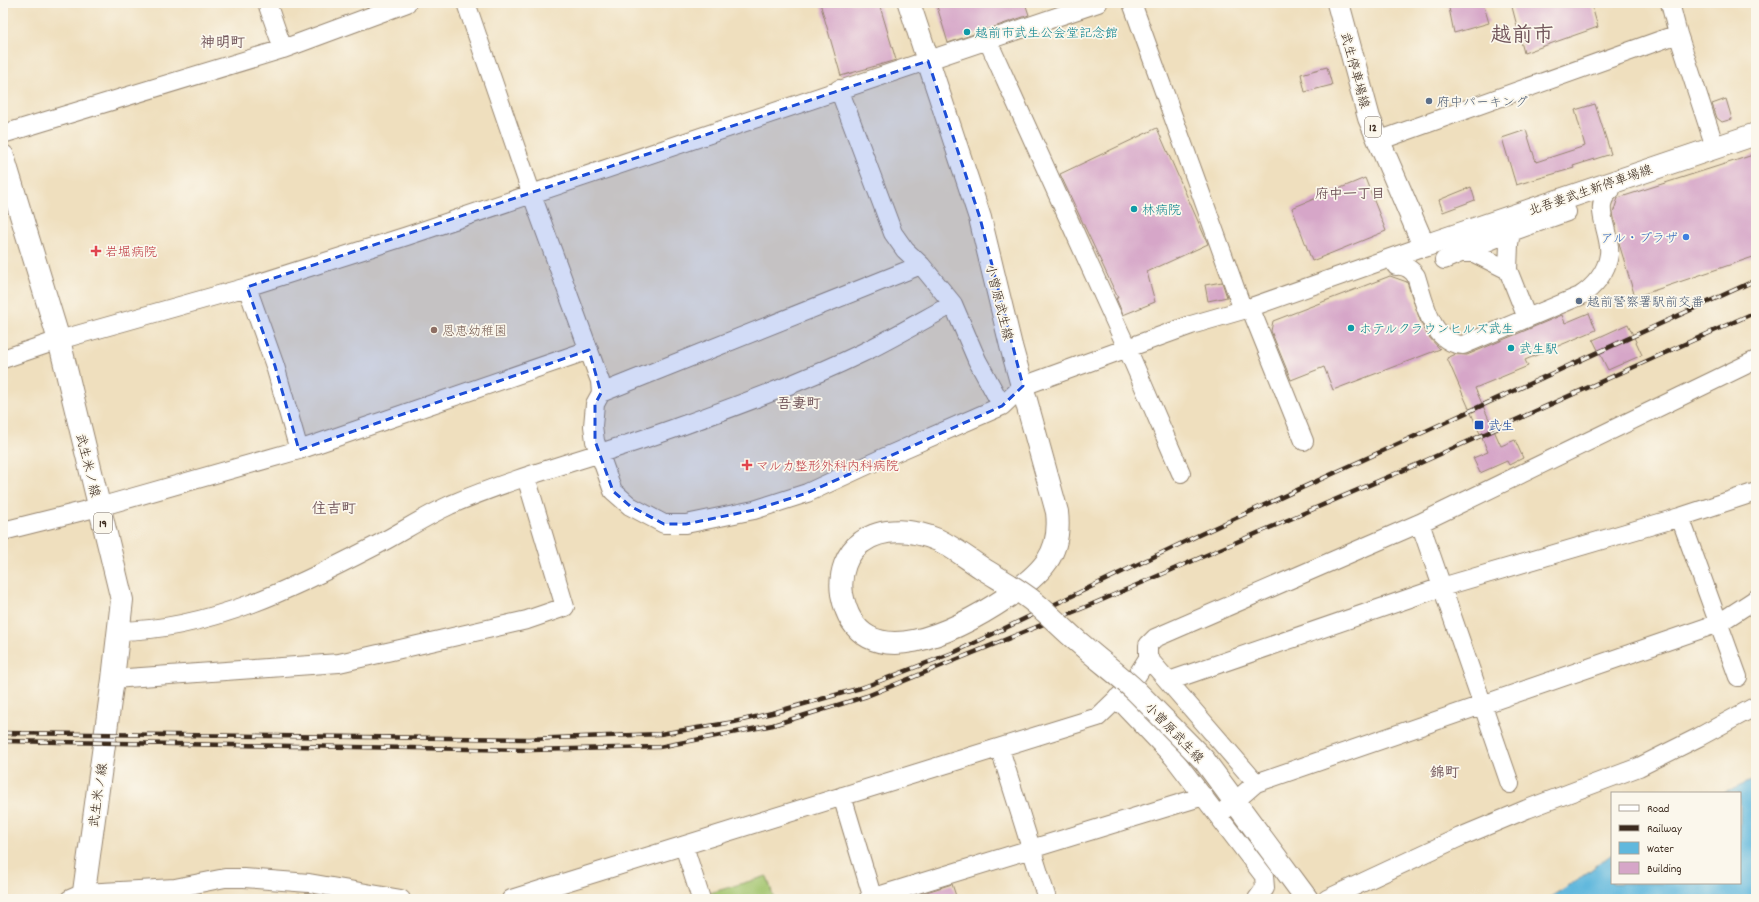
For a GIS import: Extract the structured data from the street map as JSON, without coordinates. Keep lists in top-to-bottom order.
{
  "streets": {
    "main road": [
      "武生停車場線",
      "12",
      "北吾妻武生新停車場線",
      "小曽原武生線",
      "武生米ノ線",
      "19"
    ]
  },
  "crossings": [
    ["武生停車場線", "北吾妻武生新停車場線"]
  ],
  "districts": [
    "越前市",
    "神明町",
    "府中一丁目",
    "吾妻町",
    "住吉町",
    "錦町"
  ],
  "places": {
    "other": [
      "越前市武生公会堂記念館",
      "府中パーキング",
      "林病院",
      "アル・プラザ",
      "越前警察署駅前交番",
      "ホテルクラウンヒルズ武生",
      "恩恵幼稚園",
      "武生駅"
    ],
    "health": ["岩堀病院", "マルカ整形外科内科病院"],
    "transit": ["武生"]
  },
  "legend": [
    "Road",
    "Railway",
    "Water",
    "Building"
  ]
}
